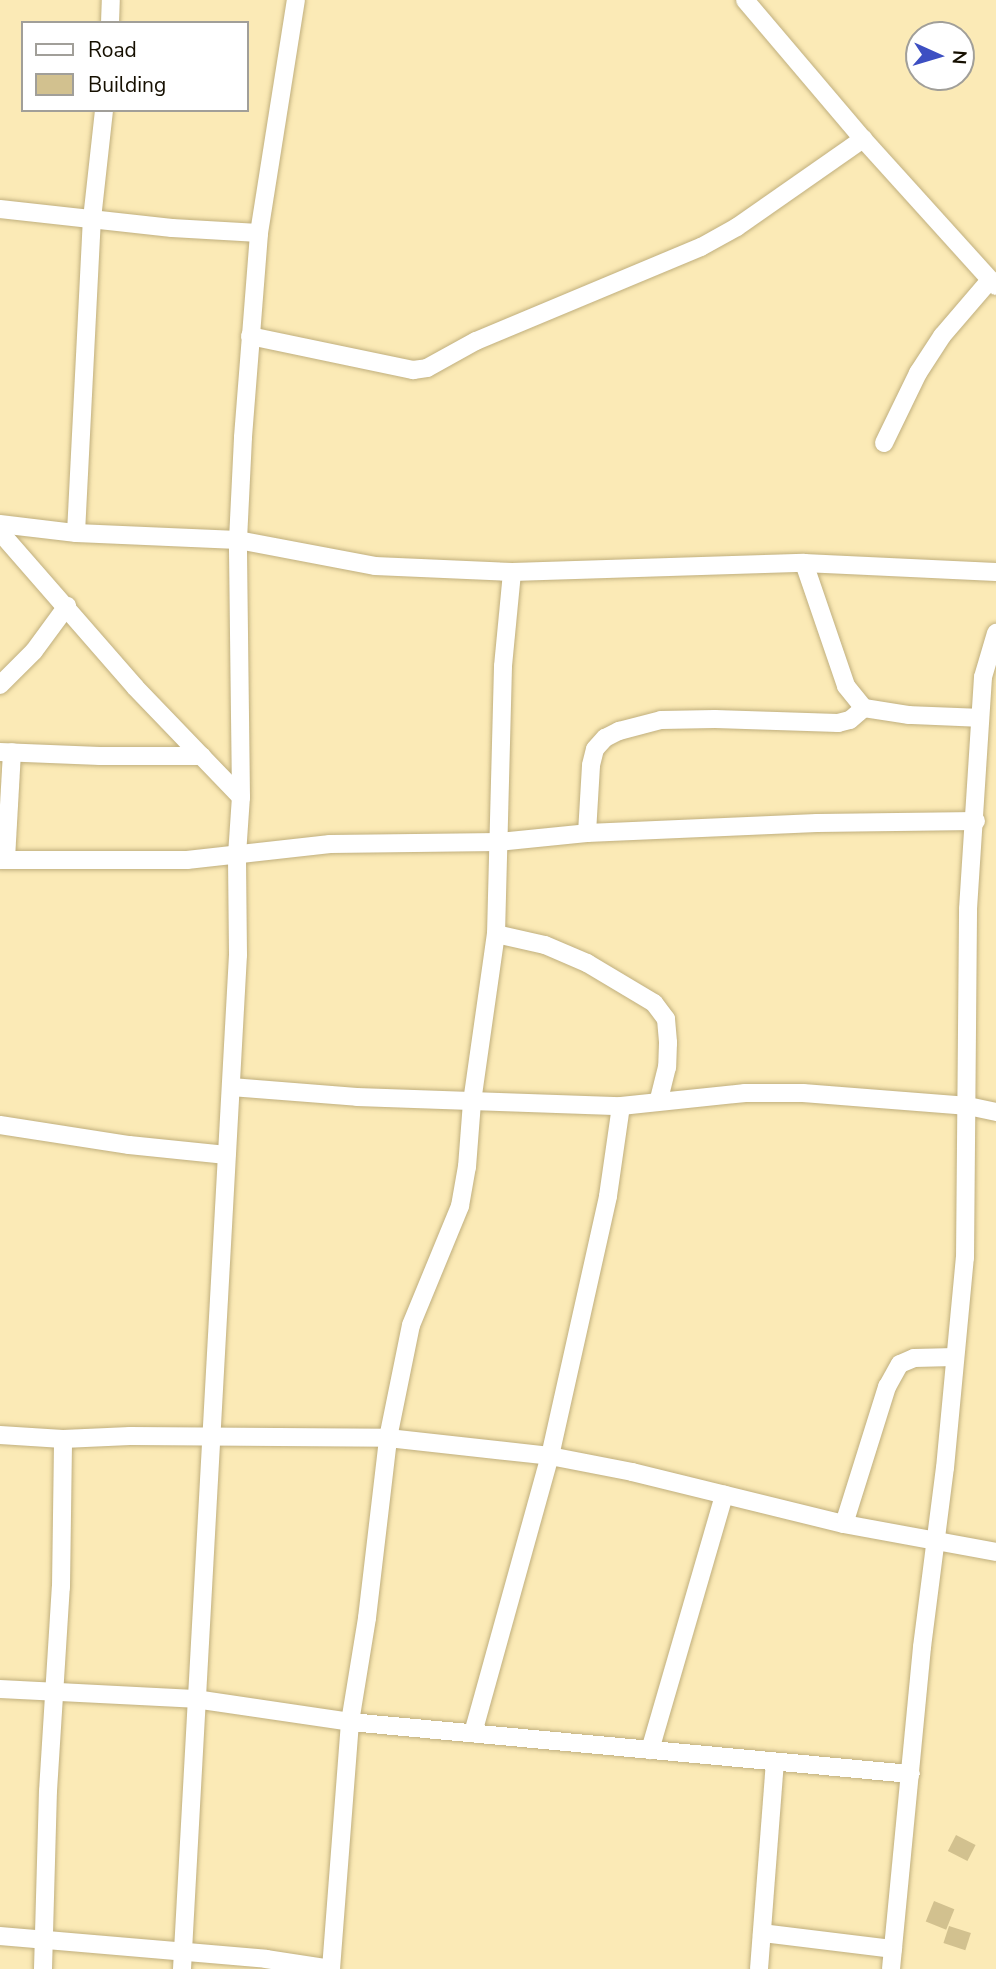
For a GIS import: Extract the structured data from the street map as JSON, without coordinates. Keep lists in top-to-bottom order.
{
  "legend": ["Road", "Building"],
  "north": "right"
}
